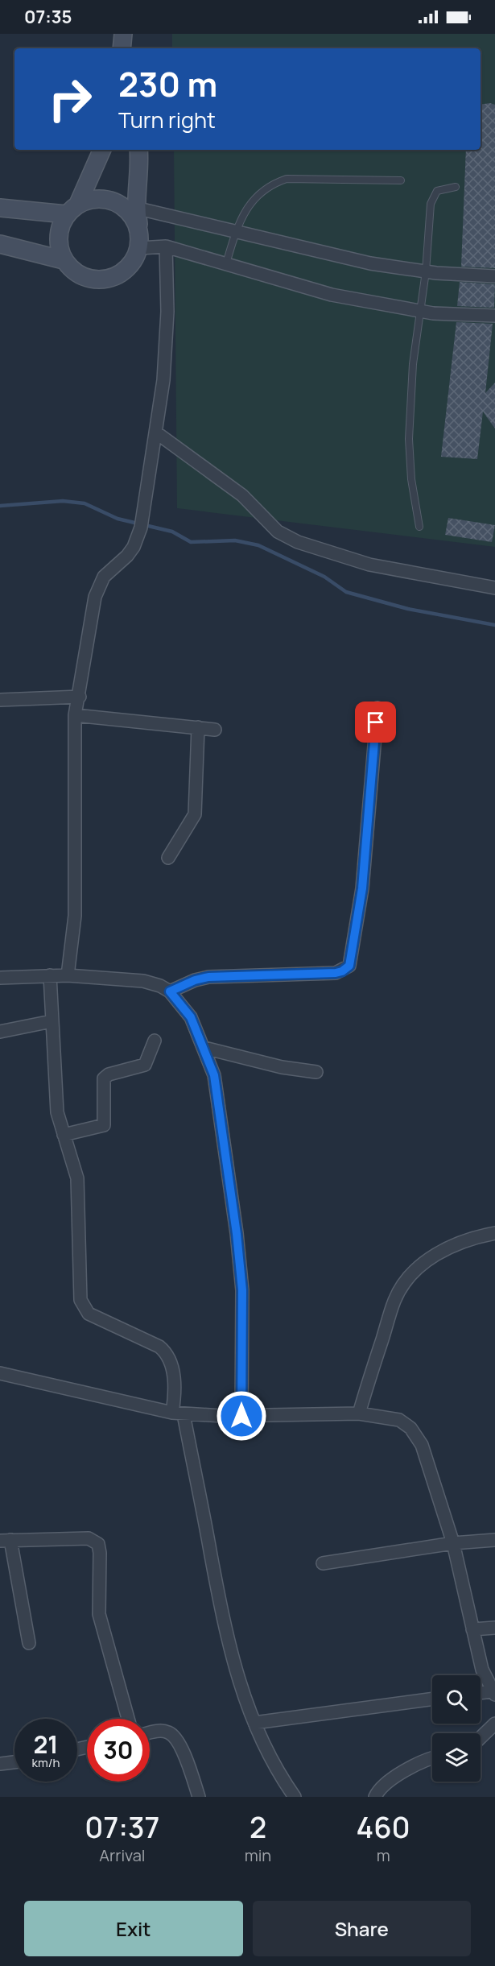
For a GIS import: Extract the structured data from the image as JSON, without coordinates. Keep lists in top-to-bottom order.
{
  "page": {
    "status": "07:35",
    "turn": ["230 m", "Turn right"],
    "speed": "21 km/h",
    "limit": "30",
    "eta": [
      "07:37",
      "Arrival",
      "2",
      "min",
      "460",
      "m"
    ],
    "buttons": ["Exit", "Share"]
  }
}
